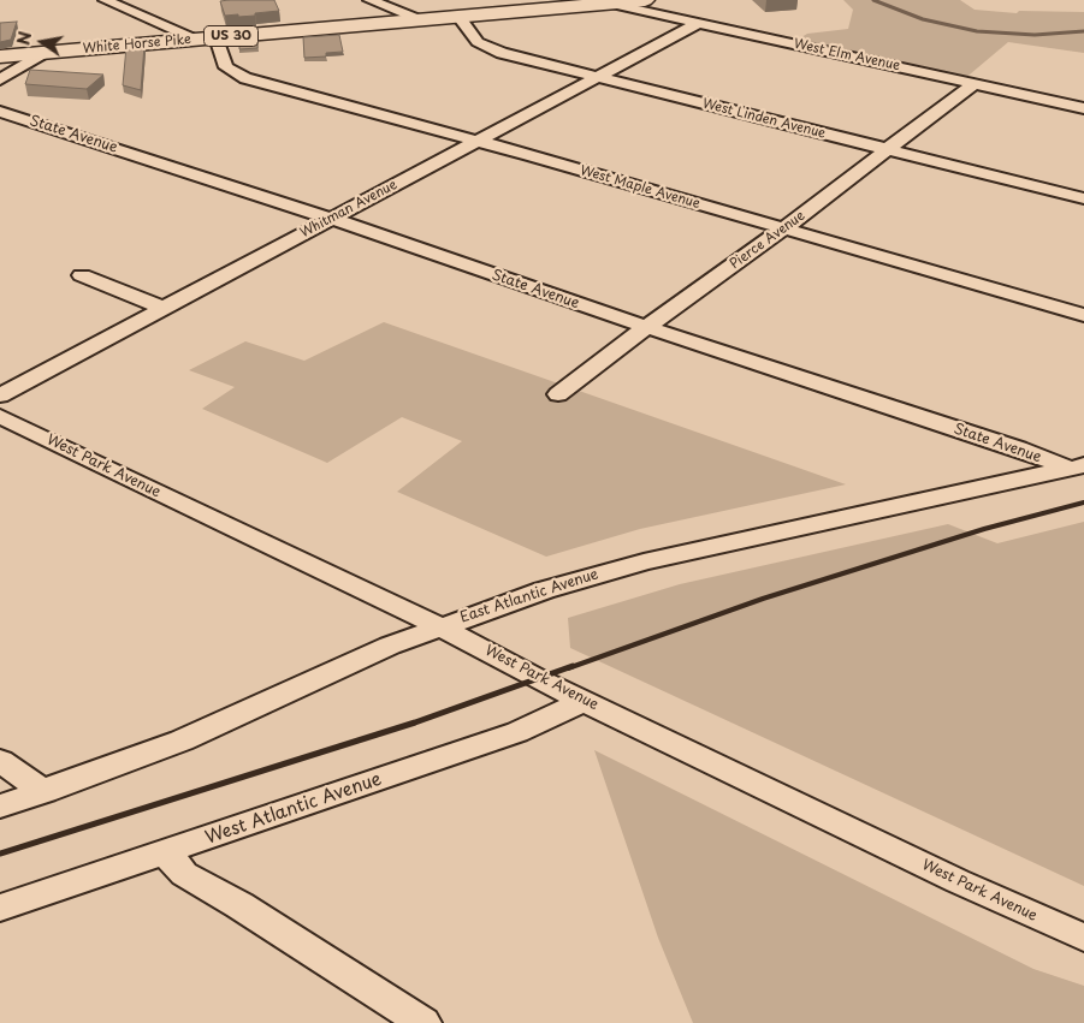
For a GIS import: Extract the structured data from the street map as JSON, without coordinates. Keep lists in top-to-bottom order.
{
  "streets": {
    "highway": ["US 30", "White Horse Pike"],
    "street": [
      "West Elm Avenue",
      "West Linden Avenue",
      "State Avenue",
      "West Maple Avenue",
      "Whitman Avenue",
      "Pierce Avenue",
      "West Park Avenue",
      "East Atlantic Avenue",
      "West Atlantic Avenue"
    ]
  },
  "crossings": [
    ["US 30", "White Horse Pike"],
    ["US 30", "West Elm Avenue"],
    ["US 30", "West Linden Avenue"],
    ["White Horse Pike", "West Maple Avenue"],
    ["West Elm Avenue", "Whitman Avenue"],
    ["West Elm Avenue", "Pierce Avenue"],
    ["West Linden Avenue", "Whitman Avenue"],
    ["West Linden Avenue", "Pierce Avenue"],
    ["State Avenue", "Whitman Avenue"],
    ["State Avenue", "Pierce Avenue"],
    ["State Avenue", "East Atlantic Avenue"],
    ["West Maple Avenue", "Whitman Avenue"],
    ["West Maple Avenue", "Pierce Avenue"],
    ["West Park Avenue", "East Atlantic Avenue"],
    ["West Park Avenue", "West Atlantic Avenue"]
  ],
  "north": "left"
}
